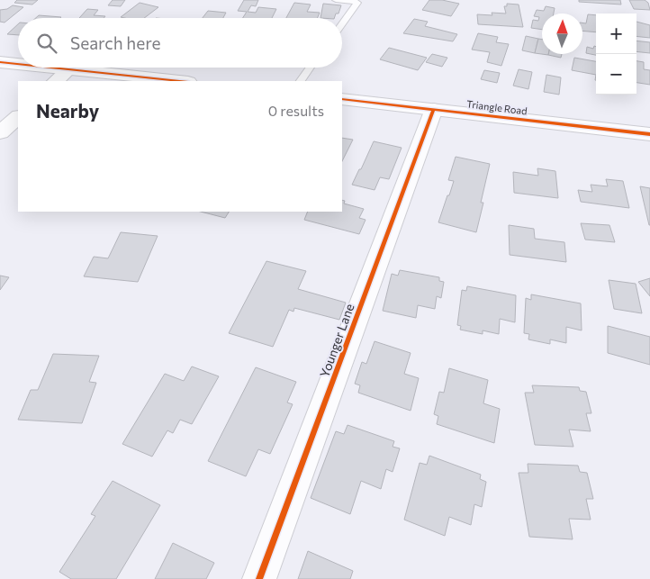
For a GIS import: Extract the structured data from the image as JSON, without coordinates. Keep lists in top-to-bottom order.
{
  "streets": {
    "main road": ["Triangle Road", "Younger Lane"]
  },
  "crossings": [
    ["Triangle Road", "Younger Lane"]
  ],
  "north": "top",
  "page": {
    "map_buttons": ["+", "−"],
    "search": "Search here",
    "heading": ["Nearby", "0 results"]
  }
}
